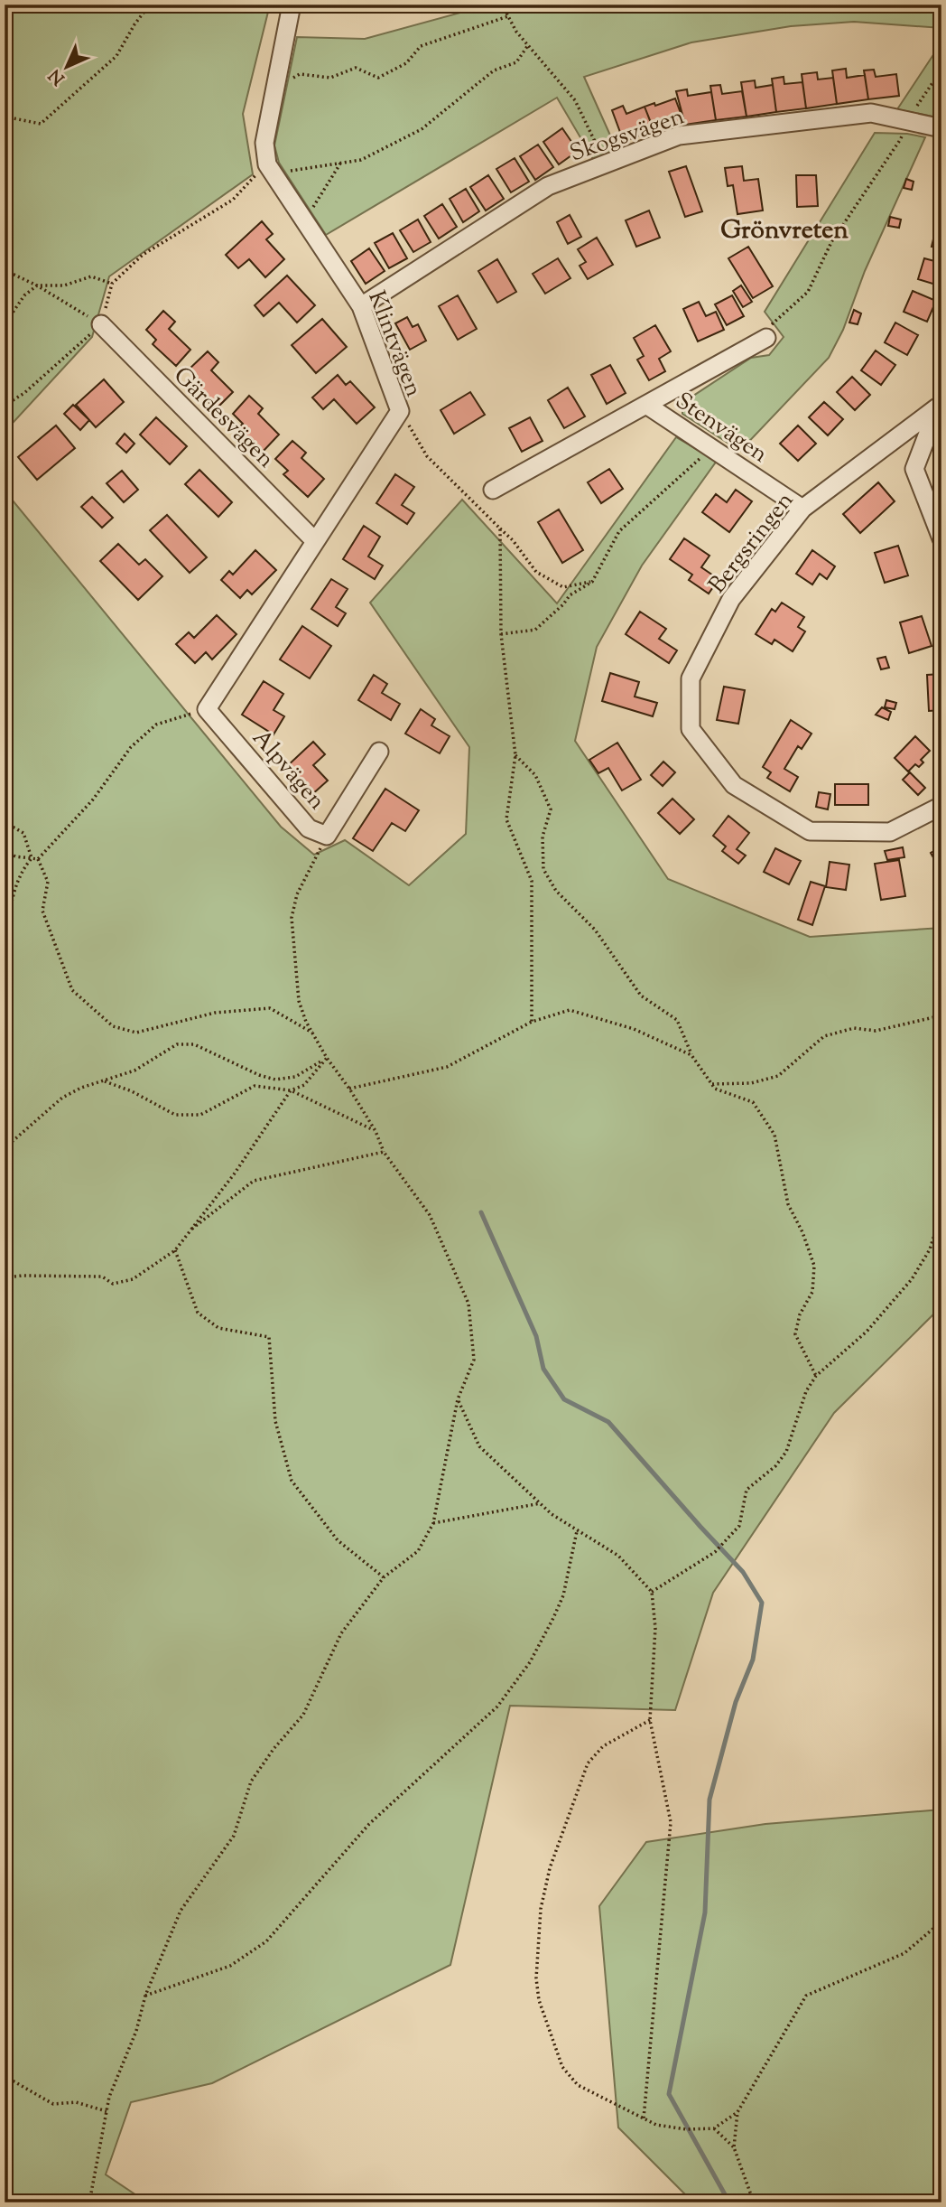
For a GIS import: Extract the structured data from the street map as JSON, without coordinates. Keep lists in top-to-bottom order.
{
  "streets": {
    "street": [
      "Skogsvägen",
      "Klintvägen",
      "Gärdesvägen",
      "Stenvägen",
      "Bergsringen",
      "Alpvägen"
    ]
  },
  "crossings": [
    ["Skogsvägen", "Klintvägen"],
    ["Klintvägen", "Gärdesvägen"],
    ["Klintvägen", "Alpvägen"],
    ["Stenvägen", "Bergsringen"]
  ],
  "districts": ["Grönvreten"],
  "north": "bottom left"
}
